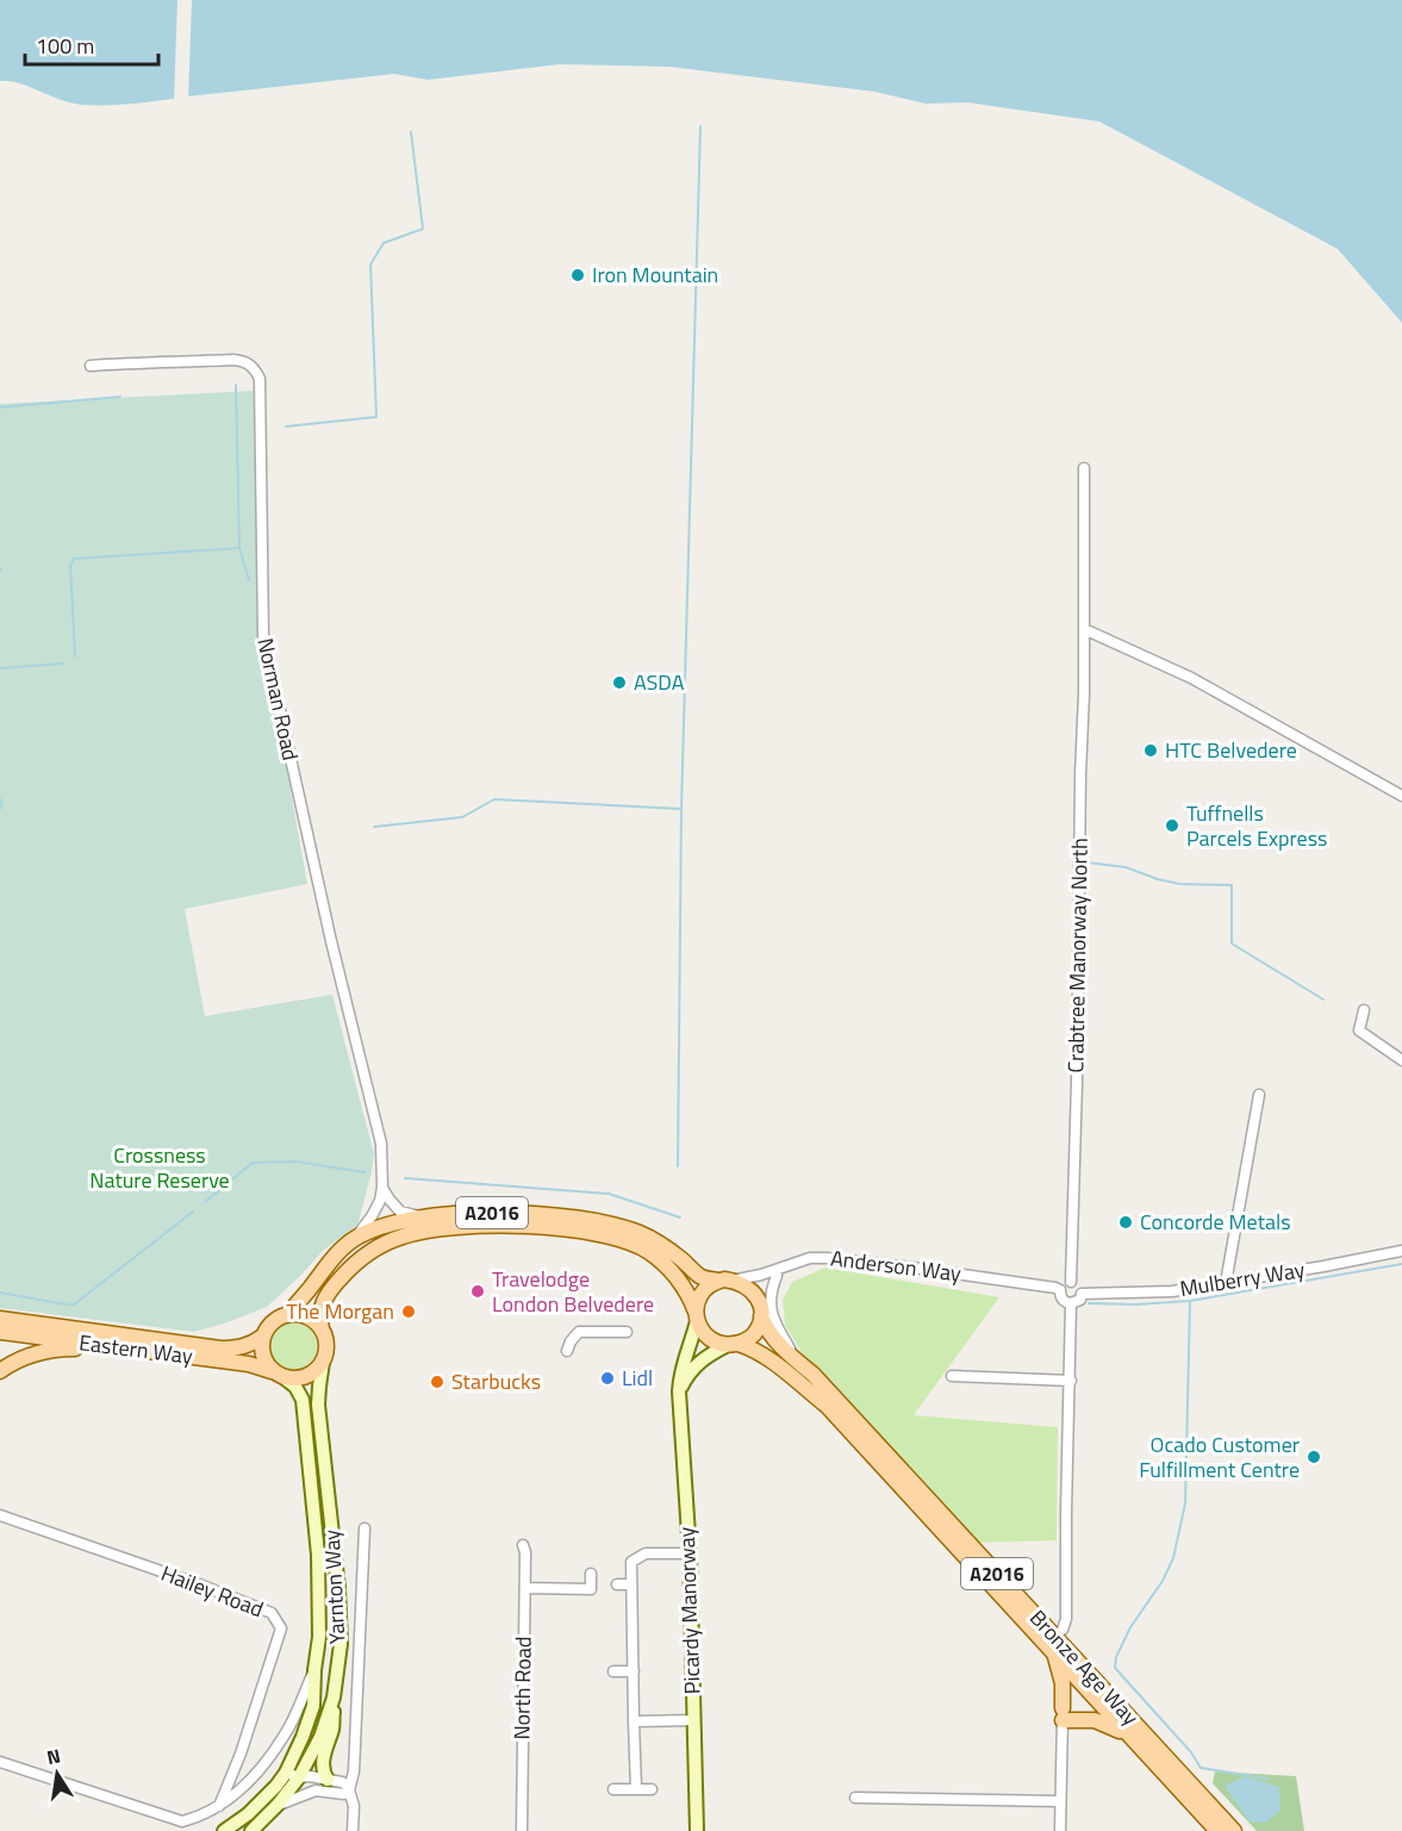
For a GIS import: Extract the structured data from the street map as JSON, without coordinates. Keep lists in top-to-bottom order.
{
  "streets": {
    "main road": ["A2016", "Eastern Way", "Bronze Age Way"],
    "street": [
      "Norman Road",
      "Crabtree Manorway North",
      "Anderson Way",
      "Mulberry Way",
      "Yarnton Way",
      "Hailey Road",
      "Picardy Manorway",
      "North Road"
    ]
  },
  "crossings": [
    ["Norman Road", "A2016"],
    ["Crabtree Manorway North", "Anderson Way"],
    ["Crabtree Manorway North", "Mulberry Way"],
    ["A2016", "Anderson Way"],
    ["A2016", "Eastern Way"],
    ["A2016", "Yarnton Way"],
    ["A2016", "Picardy Manorway"],
    ["A2016", "Bronze Age Way"],
    ["Anderson Way", "Mulberry Way"],
    ["Anderson Way", "Picardy Manorway"],
    ["Anderson Way", "Bronze Age Way"],
    ["Eastern Way", "Yarnton Way"],
    ["Picardy Manorway", "Bronze Age Way"]
  ],
  "parks": ["Crossness Nature Reserve"],
  "places": [
    "Iron Mountain",
    "ASDA",
    "HTC Belvedere",
    "Tuffnells Parcels Express",
    "Concorde Metals",
    "Travelodge London Belvedere",
    "The Morgan",
    "Lidl",
    "Starbucks",
    "Ocado Customer Fulfillment Centre"
  ],
  "scale_bar": "100 m",
  "north": "top"
}
